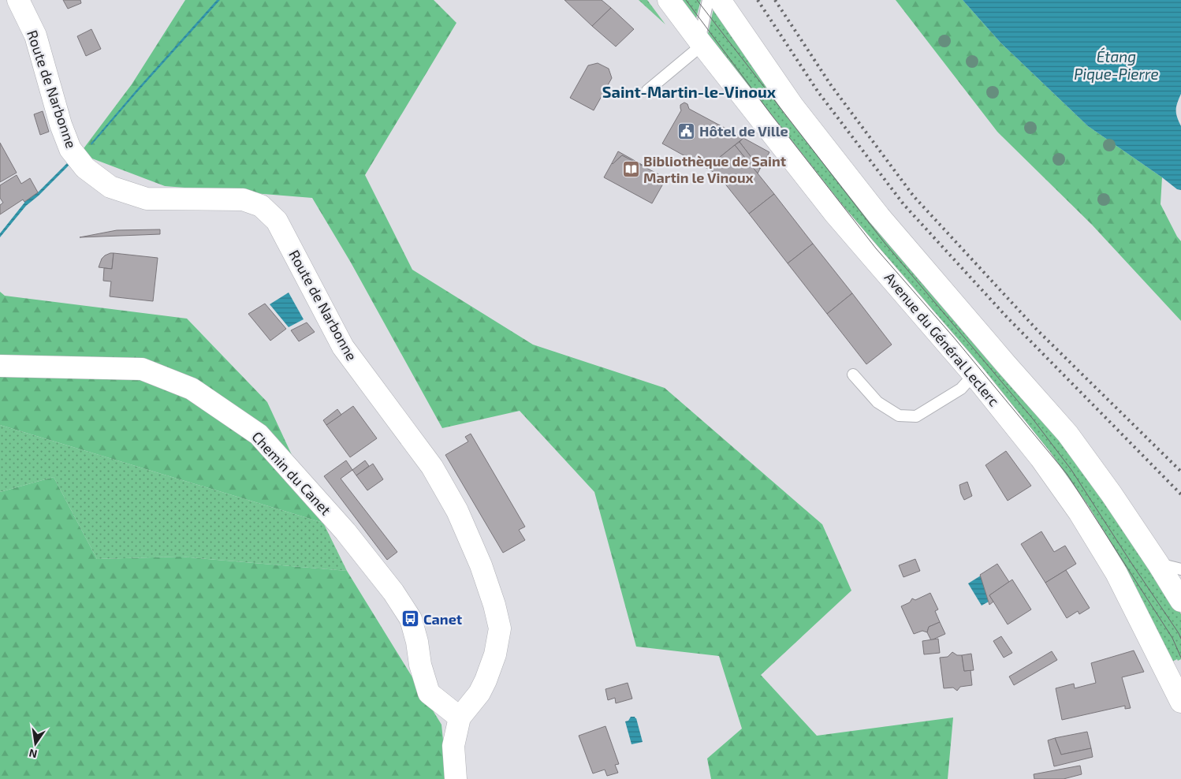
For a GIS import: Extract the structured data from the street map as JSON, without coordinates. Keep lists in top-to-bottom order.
{
  "streets": {
    "street": ["Route de Narbonne", "Avenue du Général Leclerc", "Chemin du Canet"]
  },
  "crossings": [
    ["Route de Narbonne", "Chemin du Canet"]
  ],
  "districts": ["Saint-Martin-le-Vinoux"],
  "water": ["Étang Pique-Pierre"],
  "places": {
    "public building": ["Hôtel de Ville"],
    "library": ["Bibliothèque de Saint Martin le Vinoux"],
    "bus stop": ["Canet"]
  },
  "north": "bottom"
}
